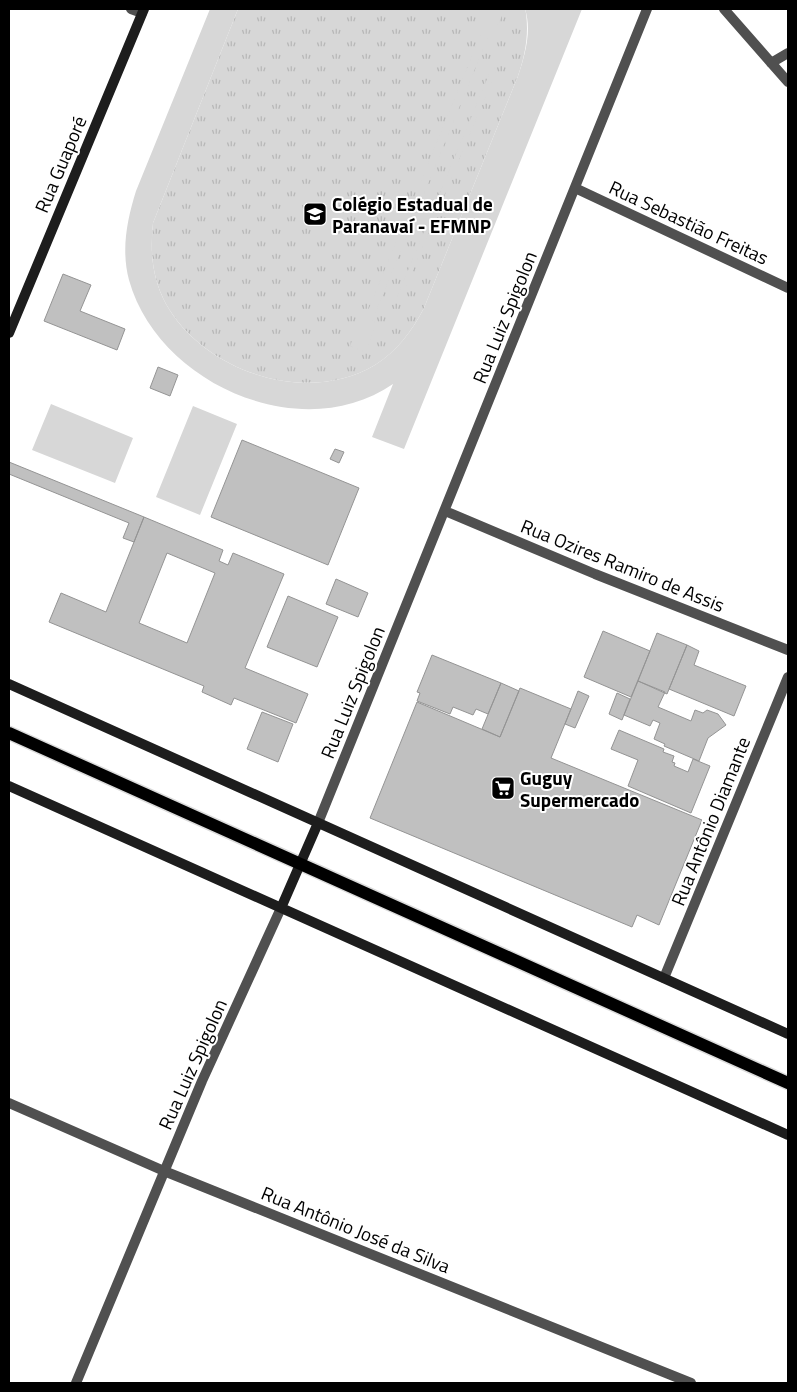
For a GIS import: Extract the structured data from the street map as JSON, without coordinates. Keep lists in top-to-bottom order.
{
  "streets": {
    "street": [
      "Rua Guaporé",
      "Rua Sebastião Freitas",
      "Rua Luiz Spigolon",
      "Rua Ozires Ramiro de Assis",
      "Rua Antônio Diamante",
      "Rua Antônio José da Silva"
    ]
  },
  "crossings": [
    ["Rua Sebastião Freitas", "Rua Luiz Spigolon"],
    ["Rua Luiz Spigolon", "Rua Ozires Ramiro de Assis"],
    ["Rua Luiz Spigolon", "Rua Antônio José da Silva"]
  ],
  "places": {
    "school or university": ["Colégio Estadual de Paranavaí - EFMNP"],
    "supermarket": ["Guguy Supermercado"]
  }
}
